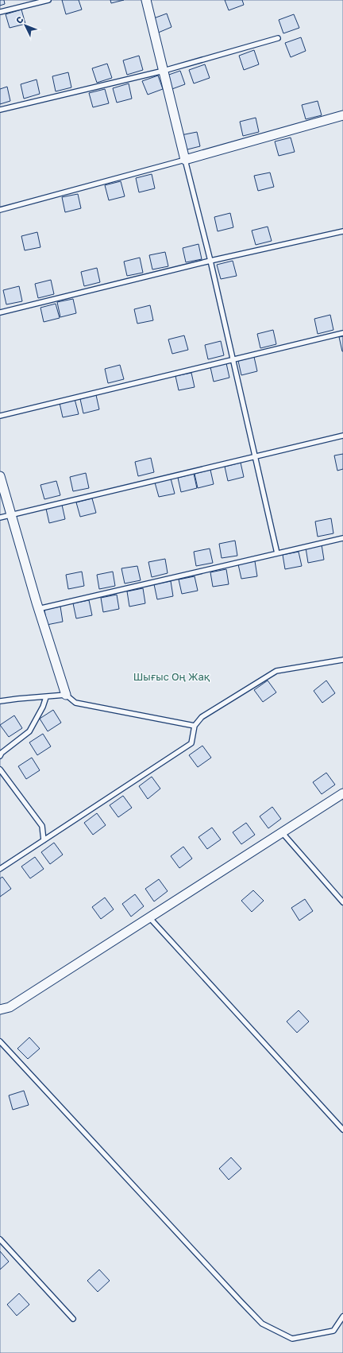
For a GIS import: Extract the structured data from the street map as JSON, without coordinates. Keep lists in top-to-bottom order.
{
  "parks": ["Шығыс Оң Жақ"],
  "north": "top left"
}
